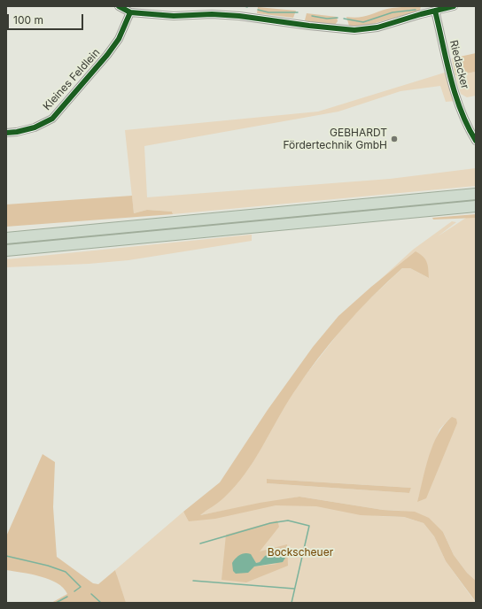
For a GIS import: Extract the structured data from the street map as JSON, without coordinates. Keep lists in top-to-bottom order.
{
  "streets": {
    "street": ["Riedacker", "Kleines Feldlein"]
  },
  "parks": ["Bockscheuer"],
  "places": ["GEBHARDT Fördertechnik GmbH"],
  "scale_bar": "100 m"
}
